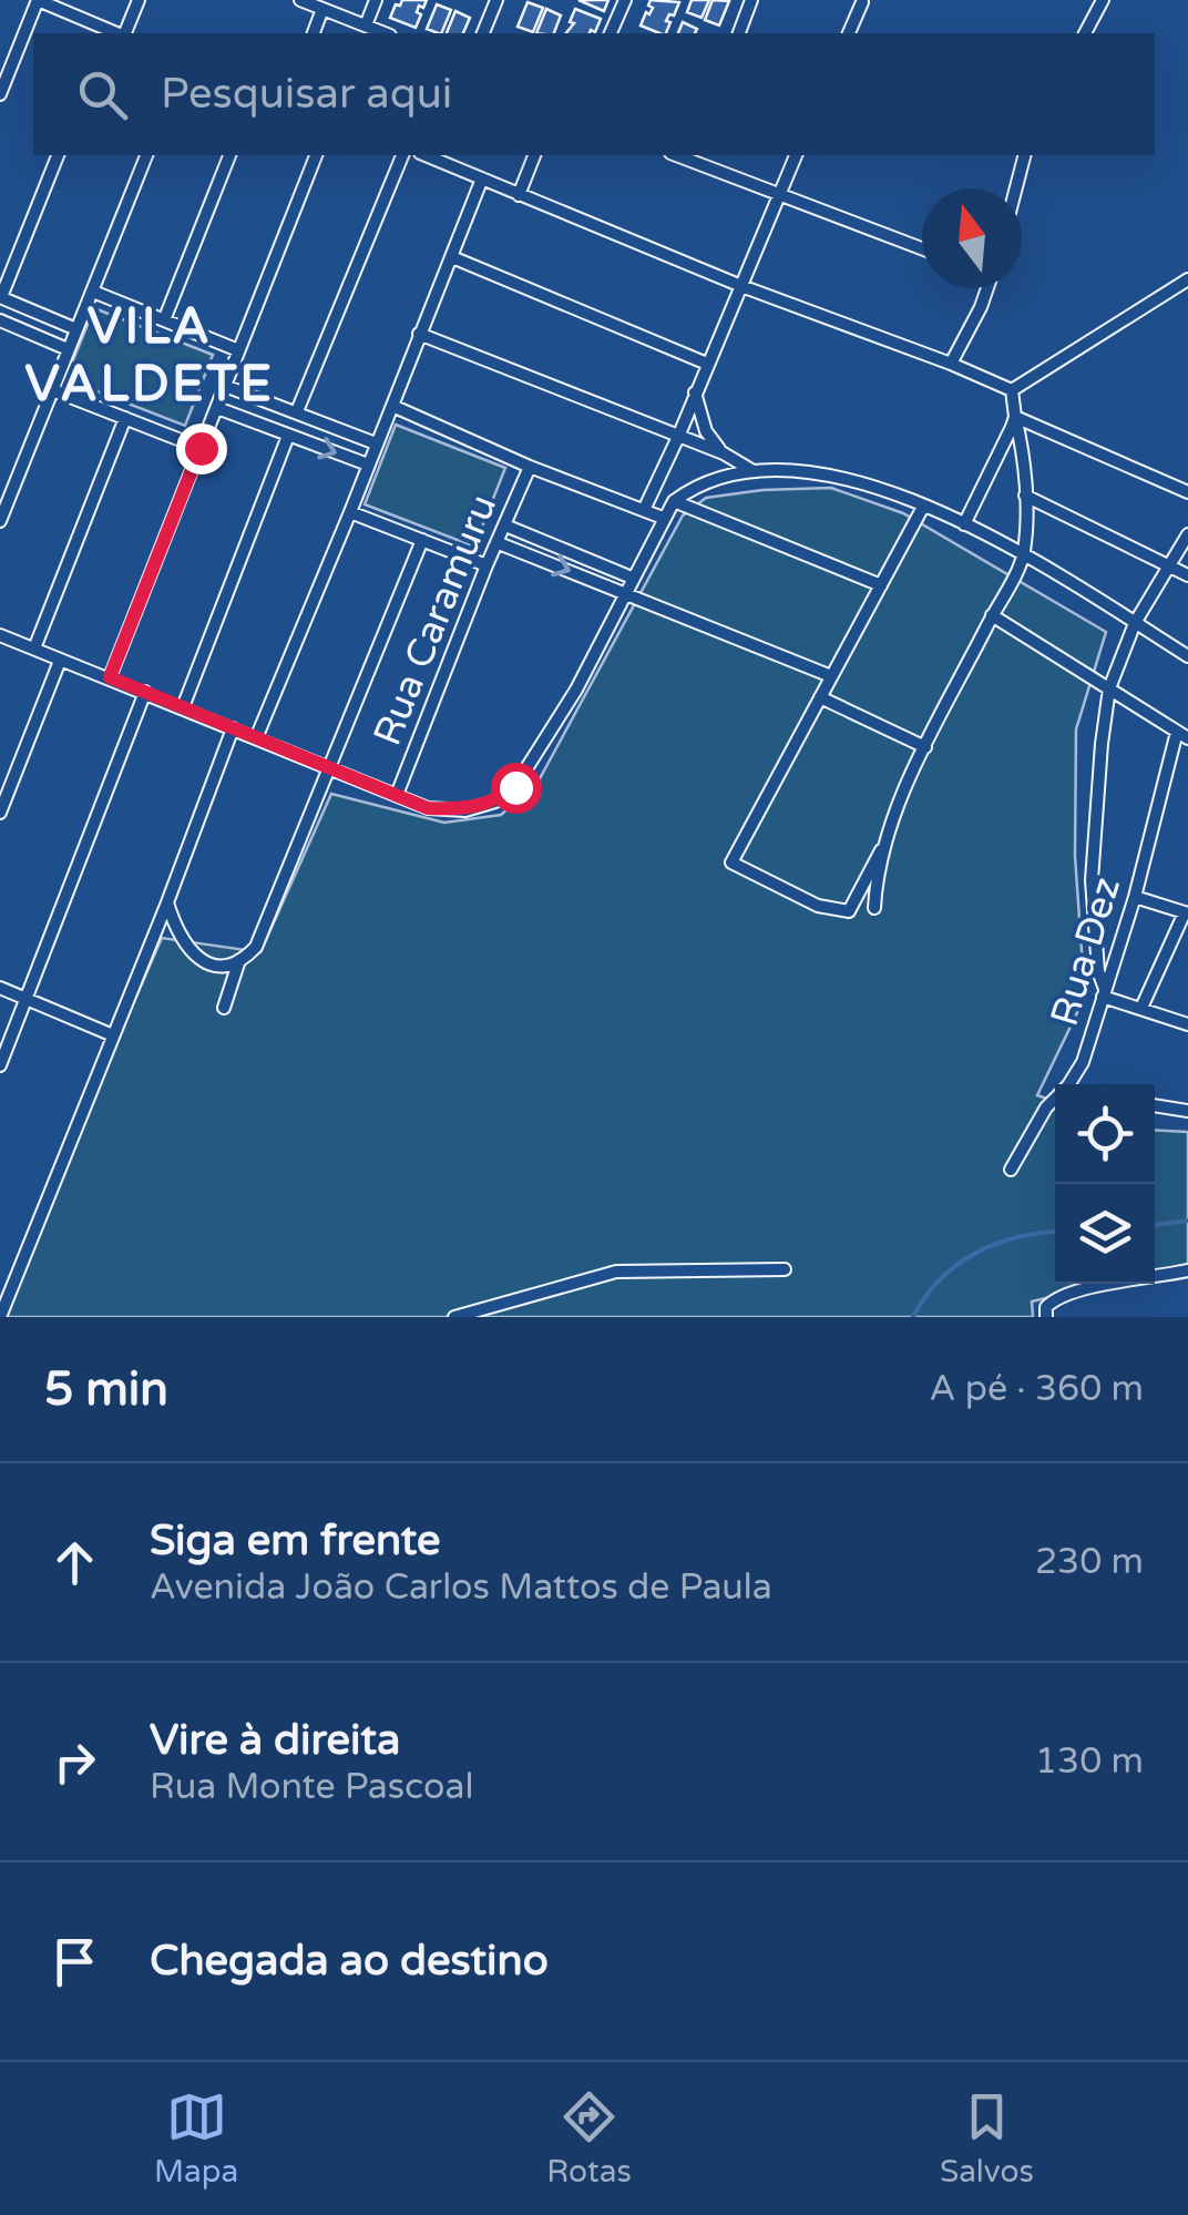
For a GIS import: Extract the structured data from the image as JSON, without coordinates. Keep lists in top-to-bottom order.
{
  "streets": {
    "street": ["Rua Caramuru", "Rua Dez"]
  },
  "districts": ["VILA VALDETE"],
  "north": "top",
  "page": {
    "search": "Pesquisar aqui",
    "heading": ["5 min", "A pé · 360 m"],
    "list": [
      ["Siga em frente", "Avenida João Carlos Mattos de Paula", "230 m"],
      ["Vire à direita", "Rua Monte Pascoal", "130 m"],
      "Chegada ao destino"
    ],
    "nav": ["Mapa", "Rotas", "Salvos"]
  }
}
